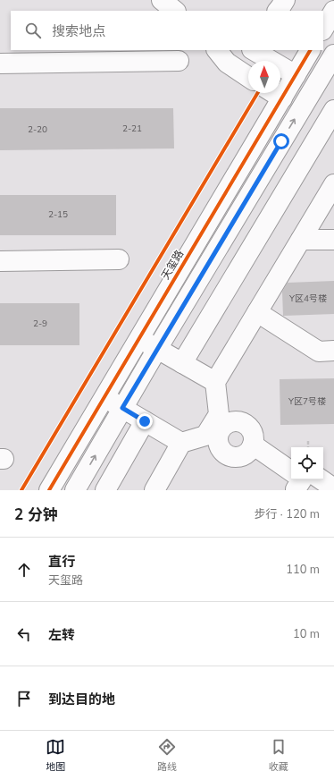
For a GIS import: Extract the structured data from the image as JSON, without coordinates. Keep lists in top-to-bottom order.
{
  "streets": {
    "street": ["天玺路"]
  },
  "house_numbers": [
    "2-21",
    "2-20",
    "2-15",
    "Y区4号楼",
    "2-9",
    "Y区7号楼"
  ],
  "north": "top",
  "page": {
    "search": "搜索地点",
    "heading": ["2 分钟", "步行 · 120 m"],
    "list": [
      ["直行", "天玺路", "110 m"],
      ["左转", "10 m"],
      "到达目的地"
    ],
    "nav": ["地图", "路线", "收藏"]
  }
}
